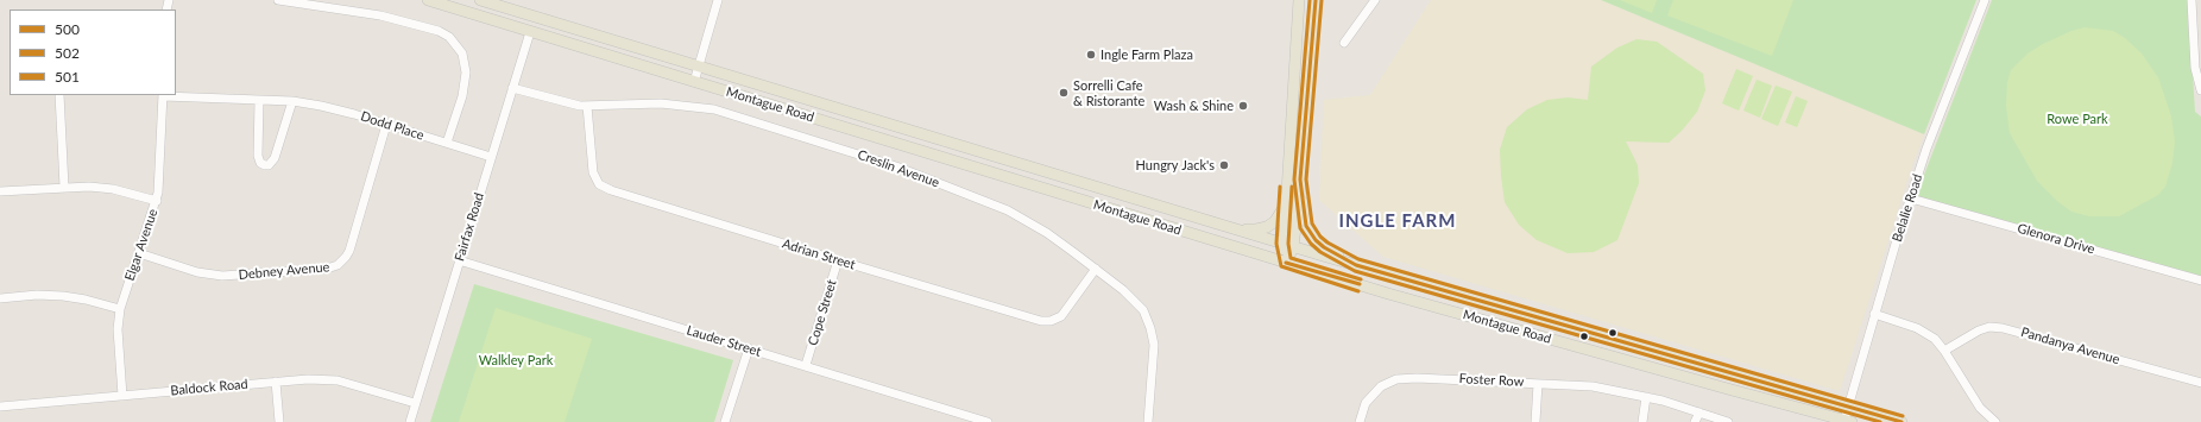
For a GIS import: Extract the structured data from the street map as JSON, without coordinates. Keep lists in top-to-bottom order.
{
  "streets": {
    "main road": ["Montague Road"],
    "street": [
      "Dodd Place",
      "Creslin Avenue",
      "Belalie Road",
      "Fairfax Road",
      "Glenora Drive",
      "Elgar Avenue",
      "Adrian Street",
      "Debney Avenue",
      "Cope Street",
      "Lauder Street",
      "Pandanya Avenue",
      "Foster Row",
      "Baldock Road"
    ]
  },
  "crossings": [
    ["Montague Road", "Belalie Road"],
    ["Montague Road", "Fairfax Road"],
    ["Dodd Place", "Fairfax Road"],
    ["Dodd Place", "Elgar Avenue"],
    ["Dodd Place", "Debney Avenue"],
    ["Creslin Avenue", "Fairfax Road"],
    ["Creslin Avenue", "Adrian Street"],
    ["Belalie Road", "Glenora Drive"],
    ["Fairfax Road", "Lauder Street"],
    ["Fairfax Road", "Baldock Road"],
    ["Elgar Avenue", "Debney Avenue"],
    ["Elgar Avenue", "Baldock Road"],
    ["Adrian Street", "Cope Street"],
    ["Cope Street", "Lauder Street"]
  ],
  "districts": ["INGLE FARM"],
  "parks": ["Rowe Park", "Walkley Park"],
  "places": [
    "Ingle Farm Plaza",
    "Sorrelli Cafe & Ristorante",
    "Wash & Shine",
    "Hungry Jack's"
  ],
  "lines": ["transit line 500", "transit line 502", "transit line 501"],
  "legend": ["500", "502", "501"]
}
